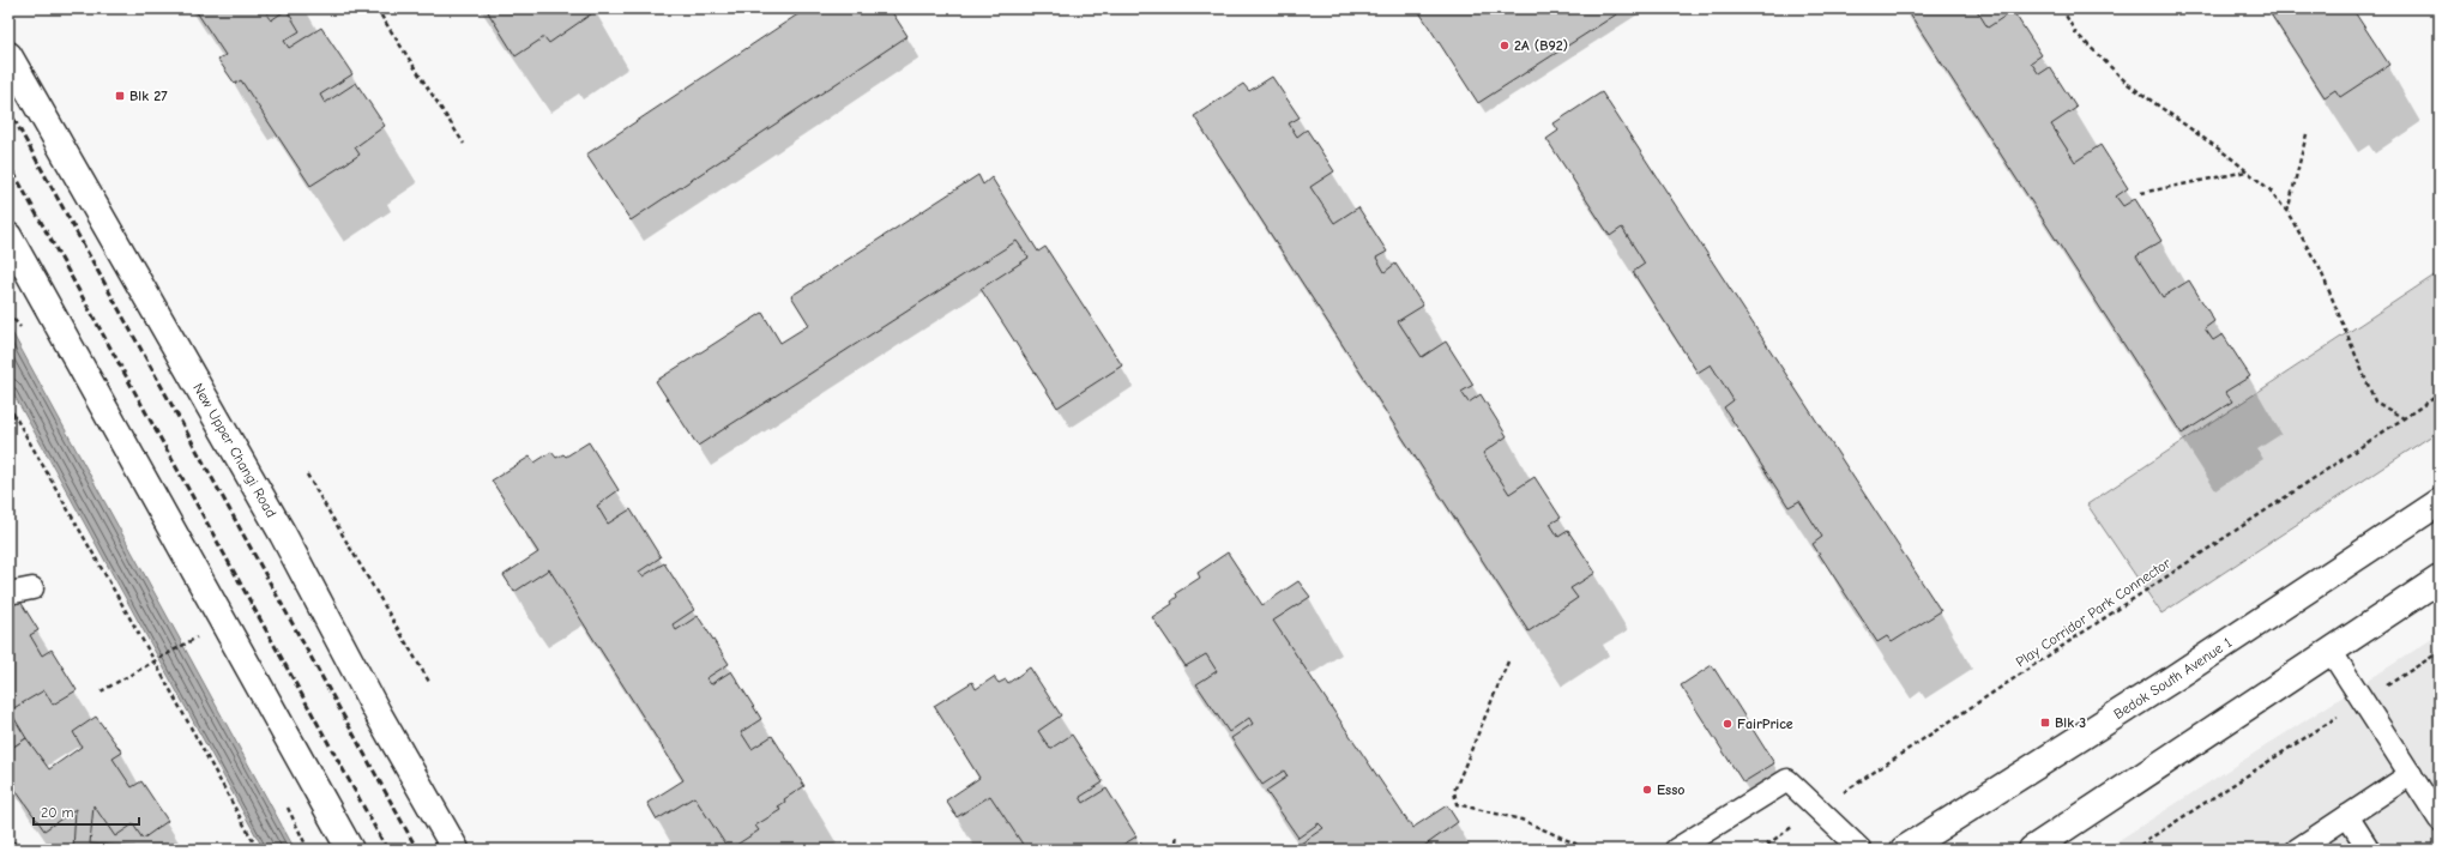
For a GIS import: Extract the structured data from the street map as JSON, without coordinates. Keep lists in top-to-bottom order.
{
  "streets": {
    "main road": ["New Upper Changi Road", "Bedok South Avenue 1"],
    "path": ["Play Corridor Park Connector"]
  },
  "places": {
    "other": ["2A (B92)", "FairPrice", "Esso"],
    "transit": ["Blk 27", "Blk 3"]
  },
  "scale_bar": "20 m"
}
